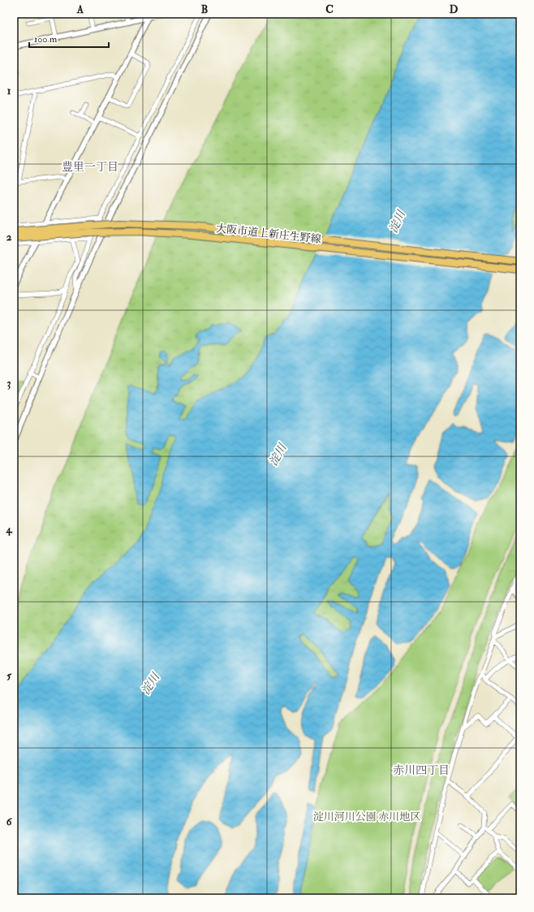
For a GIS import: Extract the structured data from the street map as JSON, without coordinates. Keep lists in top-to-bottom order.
{
  "streets": {
    "main road": ["大阪市道上新庄生野線"]
  },
  "districts": ["豊里一丁目", "赤川四丁目"],
  "water": ["淀川"],
  "parks": ["淀川河川公園 赤川地区"],
  "scale_bar": "100 m",
  "grid": {
    "columns": [
      "A",
      "B",
      "C",
      "D"
    ],
    "rows": [
      "1",
      "2",
      "3",
      "4",
      "5",
      "6"
    ]
  }
}
